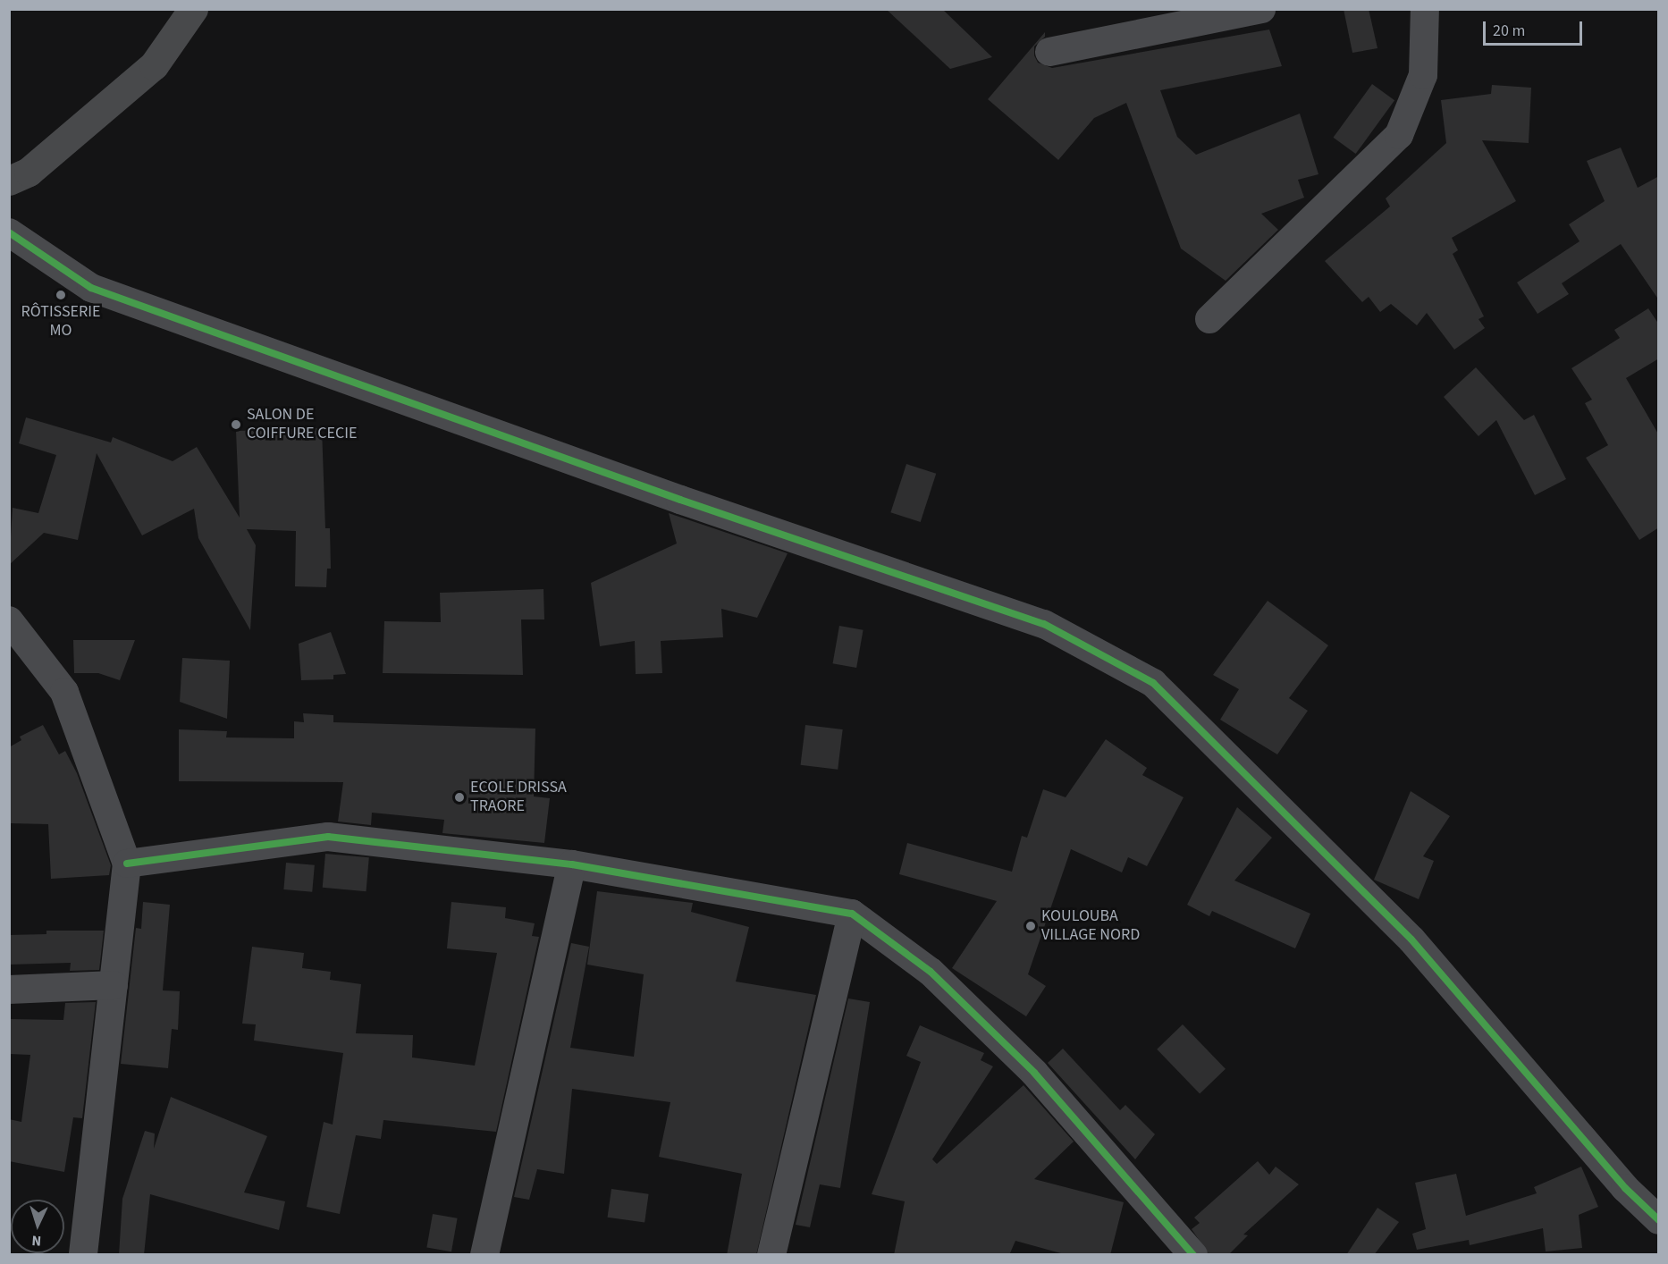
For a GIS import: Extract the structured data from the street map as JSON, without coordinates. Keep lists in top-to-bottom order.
{
  "places": [
    "RÔTISSERIE MO",
    "SALON DE COIFFURE CECIE",
    "ECOLE DRISSA TRAORE",
    "KOULOUBA VILLAGE NORD"
  ],
  "scale_bar": "20 m",
  "north": "bottom"
}
